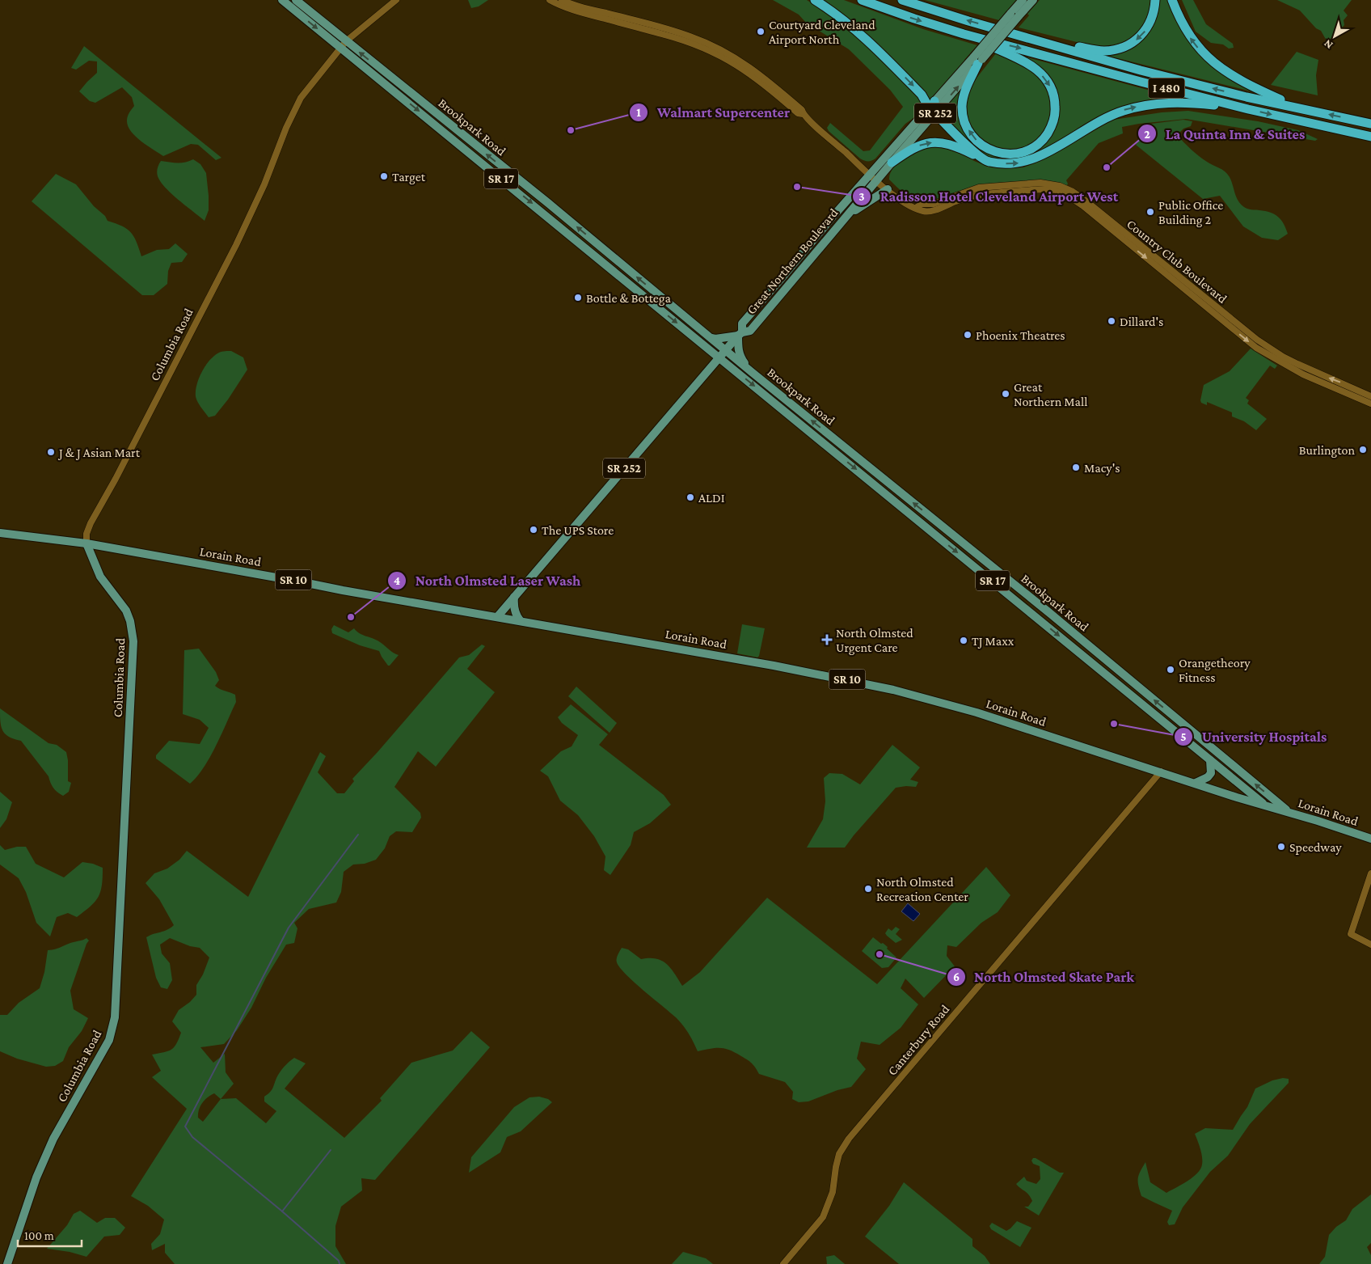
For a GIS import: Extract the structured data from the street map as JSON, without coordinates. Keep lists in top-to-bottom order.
{
  "streets": {
    "highway": ["I 480"],
    "main road": [
      "SR 252",
      "Brookpark Road",
      "SR 17",
      "Great Northern Boulevard",
      "Columbia Road",
      "Lorain Road",
      "SR 10"
    ],
    "street": ["Country Club Boulevard", "Canterbury Road"]
  },
  "crossings": [
    ["Brookpark Road", "Great Northern Boulevard"],
    ["Brookpark Road", "Columbia Road"],
    ["Brookpark Road", "Lorain Road"],
    ["Great Northern Boulevard", "Country Club Boulevard"],
    ["Great Northern Boulevard", "Lorain Road"],
    ["Columbia Road", "Lorain Road"],
    ["Lorain Road", "Canterbury Road"]
  ],
  "places": {
    "other": [
      "Courtyard Cleveland Airport North",
      "Walmart Supercenter",
      "La Quinta Inn & Suites",
      "Target",
      "Radisson Hotel Cleveland Airport West",
      "Public Office Building 2",
      "Bottle & Bottega",
      "Dillard's",
      "Phoenix Theatres",
      "Great Northern Mall",
      "Burlington",
      "J & J Asian Mart",
      "Macy's",
      "ALDI",
      "The UPS Store",
      "North Olmsted Laser Wash",
      "TJ Maxx",
      "Orangetheory Fitness",
      "University Hospitals",
      "Speedway",
      "North Olmsted Recreation Center",
      "North Olmsted Skate Park"
    ],
    "health": ["North Olmsted Urgent Care"]
  },
  "scale_bar": "100 m",
  "north": "bottom left"
}
